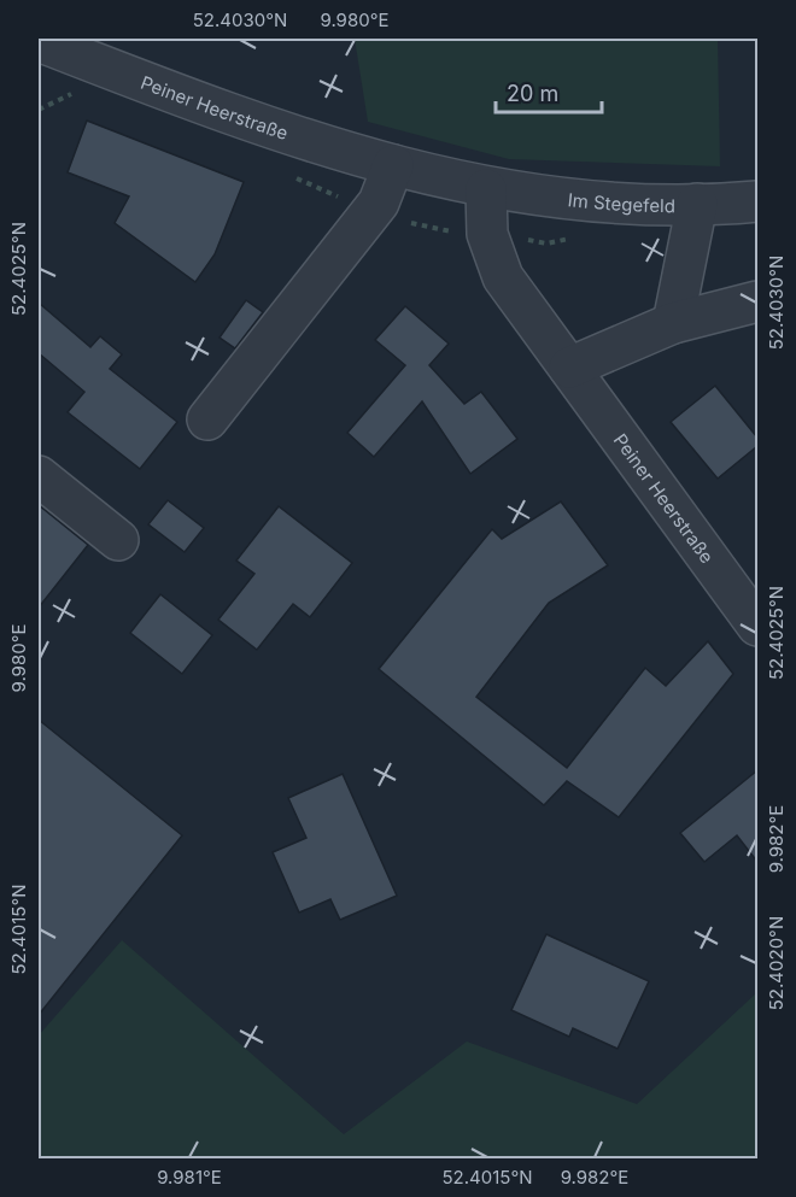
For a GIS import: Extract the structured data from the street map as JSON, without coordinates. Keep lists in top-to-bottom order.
{
  "streets": {
    "street": ["Peiner Heerstraße", "Im Stegefeld"]
  },
  "crossings": [
    ["Peiner Heerstraße", "Im Stegefeld"]
  ],
  "scale_bar": "20 m",
  "coordinates": [
    "52.4030°N",
    "9.980°E",
    "52.4025°N",
    "9.982°E",
    "52.4015°N",
    "52.4020°N",
    "9.981°E"
  ]
}
